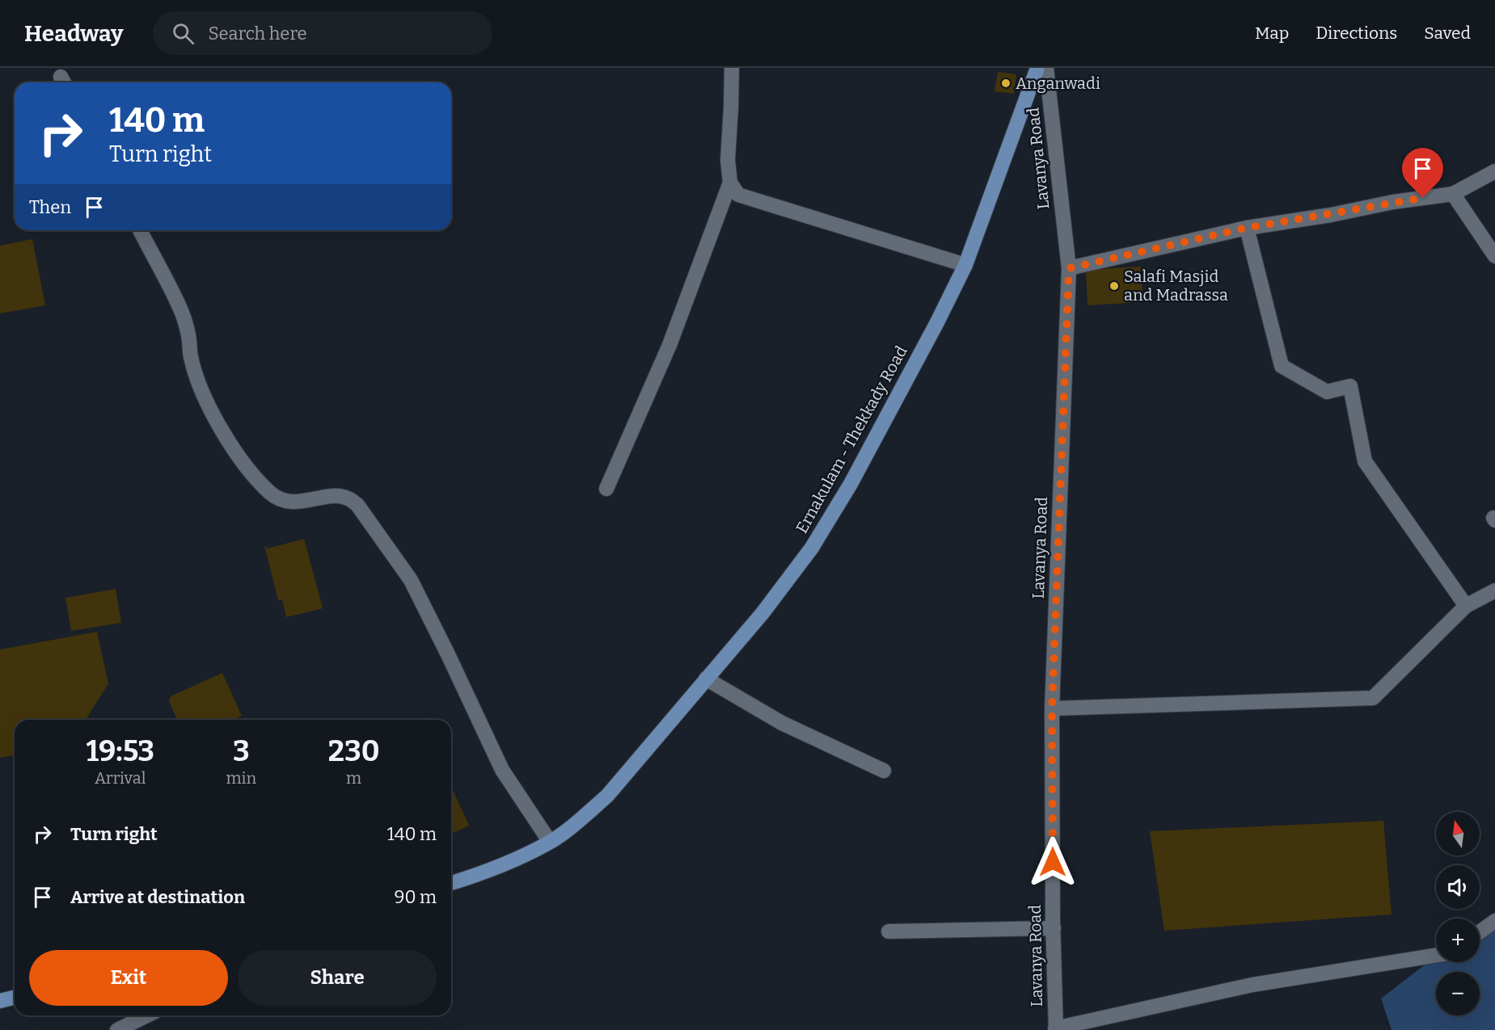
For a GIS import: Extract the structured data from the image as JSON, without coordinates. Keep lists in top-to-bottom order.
{
  "streets": {
    "main road": ["Ernakulam - Thekkady Road"],
    "street": ["Lavanya Road"]
  },
  "places": ["Anganwadi", "Salafi Masjid and Madrassa"],
  "north": "top",
  "page": {
    "header": "Headway",
    "search": "Search here",
    "nav": ["Map", "Directions", "Saved"],
    "turn": ["140 m", "Turn right"],
    "then": "Then",
    "eta": [
      "19:53",
      "Arrival",
      "3",
      "min",
      "230",
      "m"
    ],
    "list": [
      {
        "name": "Turn right",
        "value": "140 m"
      },
      {
        "name": "Arrive at destination",
        "value": "90 m"
      }
    ],
    "map_buttons": ["+", "−"],
    "buttons": ["Exit", "Share"]
  }
}
